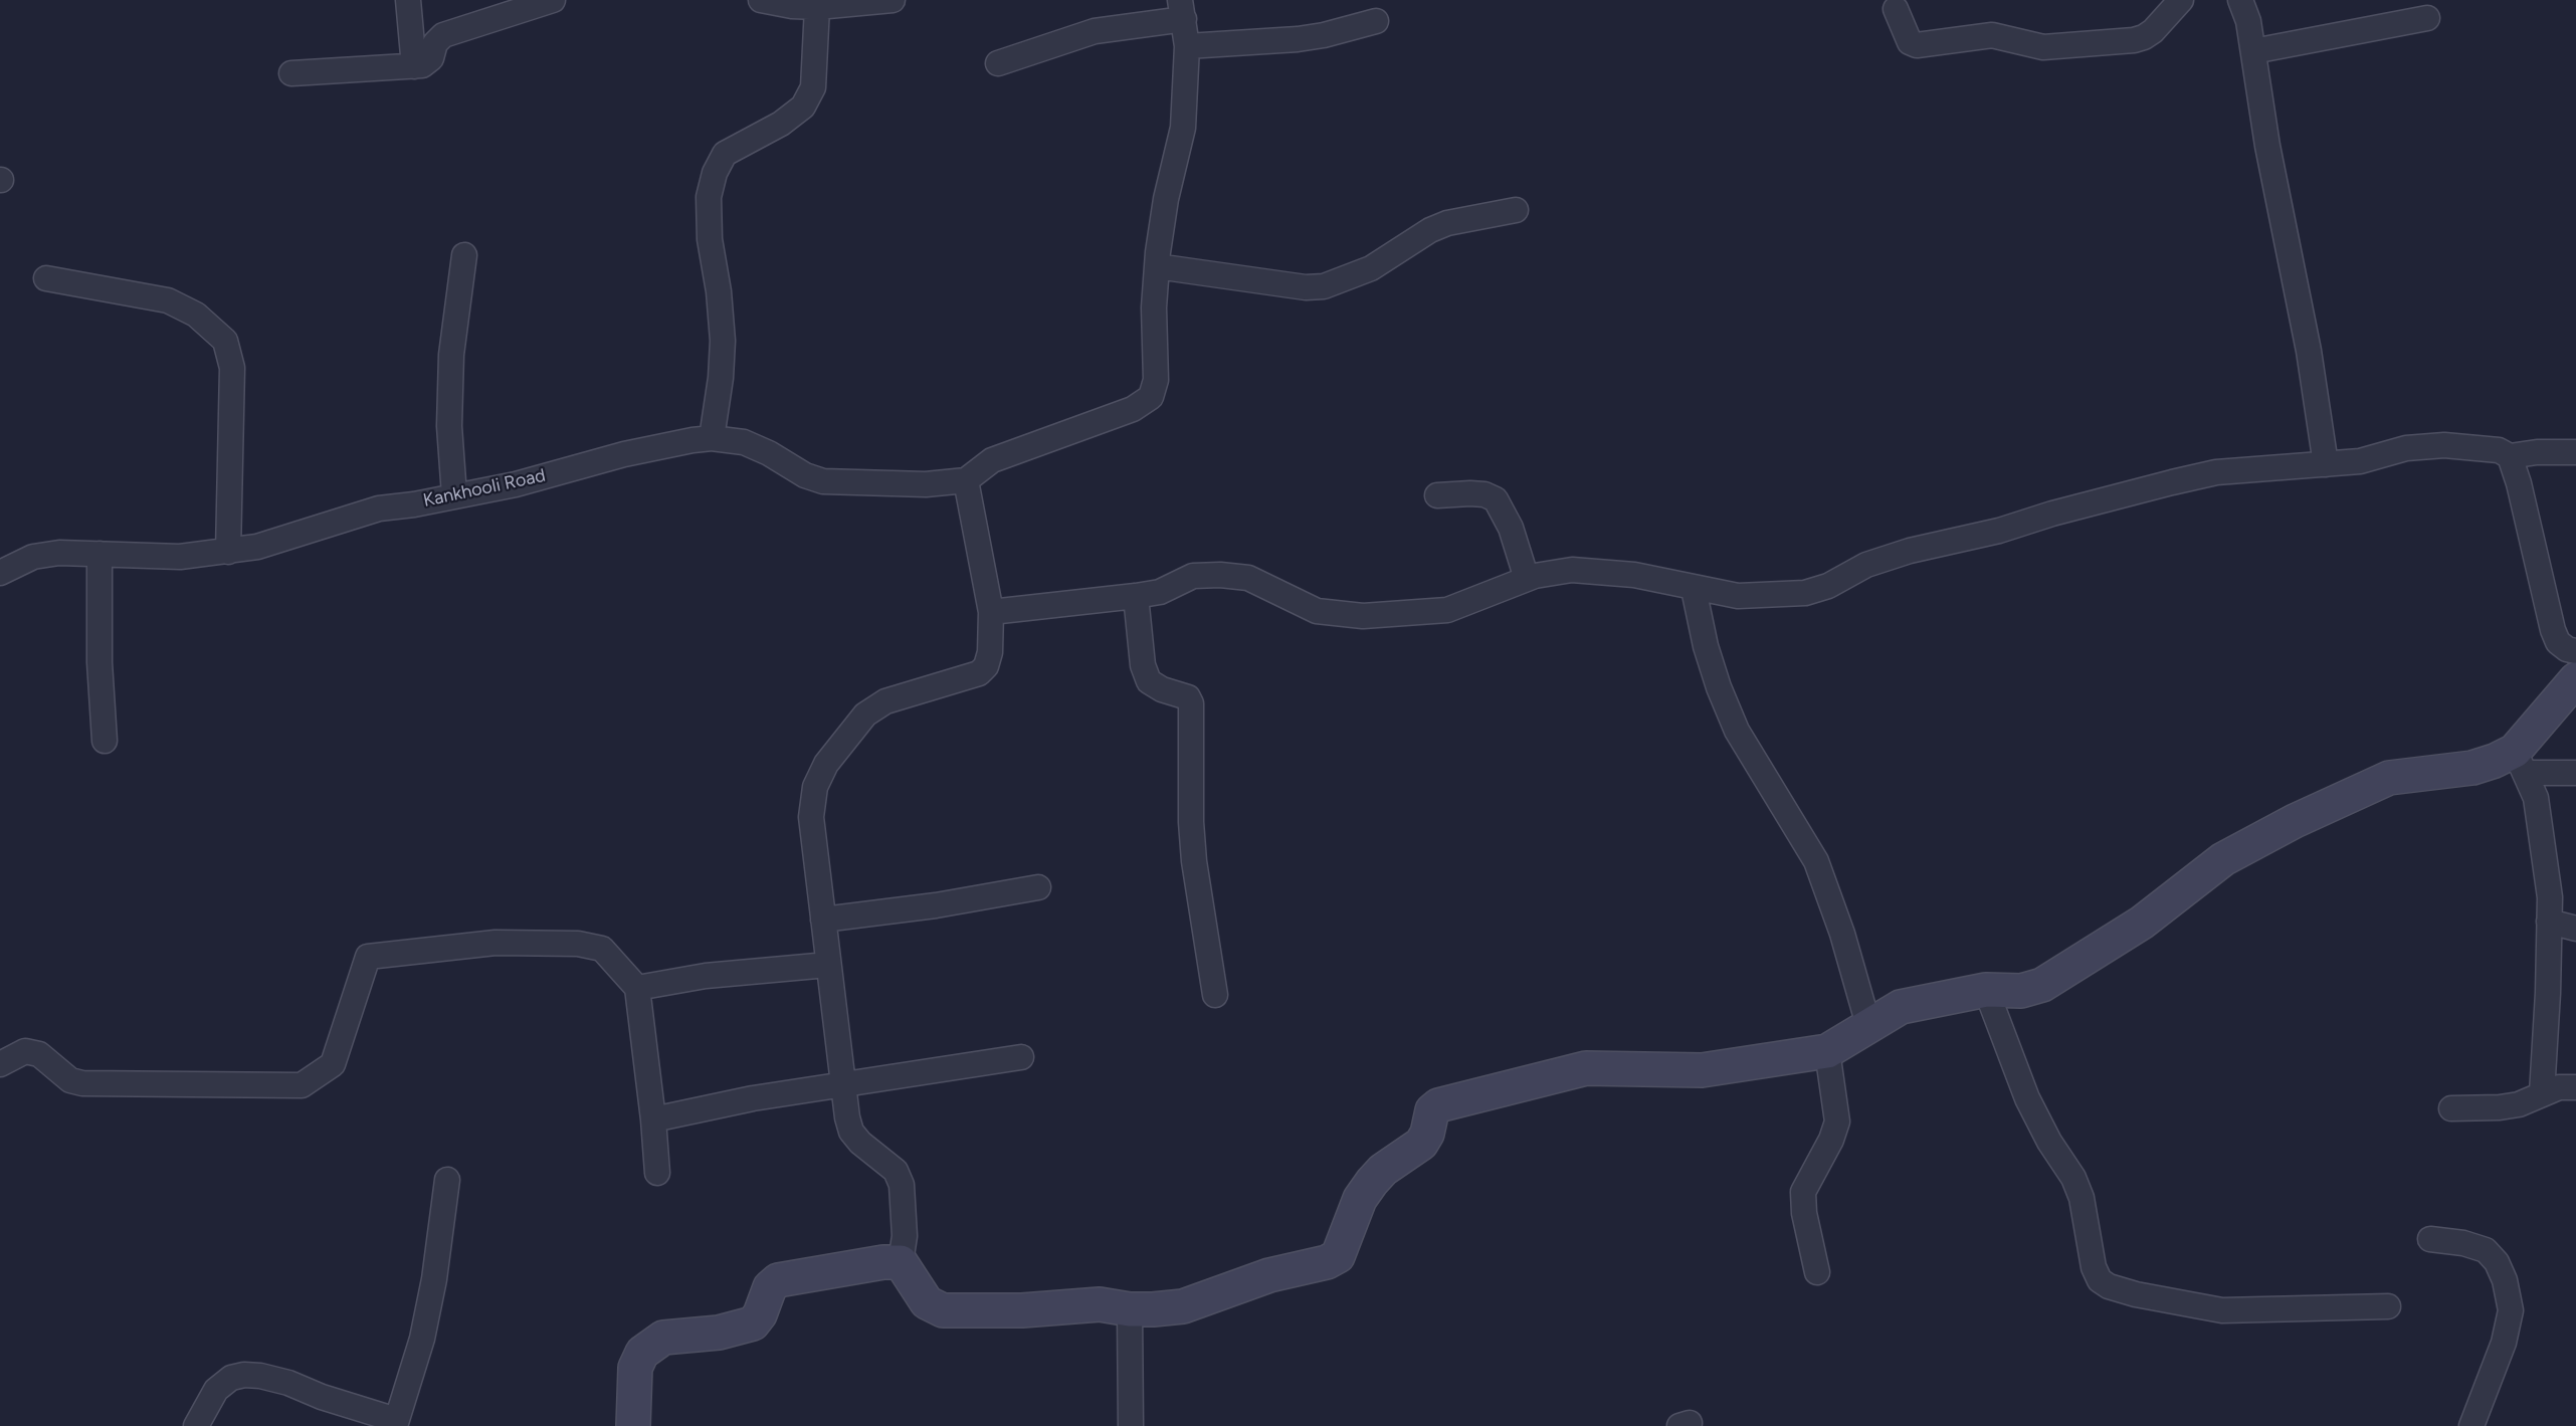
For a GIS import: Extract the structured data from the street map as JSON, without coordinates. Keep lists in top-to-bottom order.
{
  "streets": {
    "street": ["Kankhooli Road"]
  }
}
